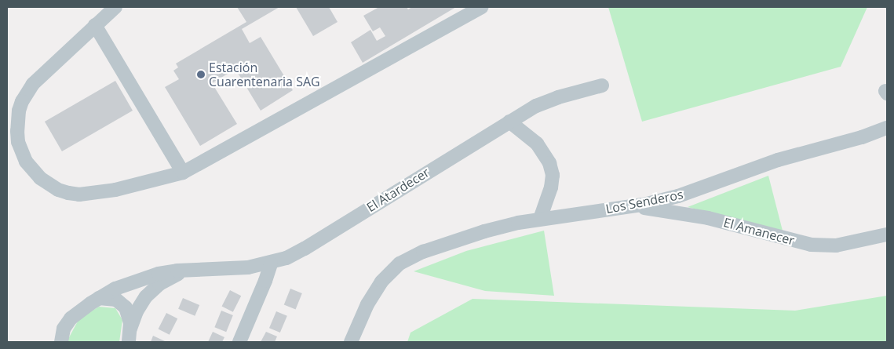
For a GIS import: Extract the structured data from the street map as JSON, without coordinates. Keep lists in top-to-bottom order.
{
  "streets": {
    "street": ["El Atardecer", "Los Senderos", "El Amanecer"]
  },
  "crossings": [
    ["Los Senderos", "El Amanecer"]
  ],
  "places": ["Estación Cuarentenaria SAG"]
}
